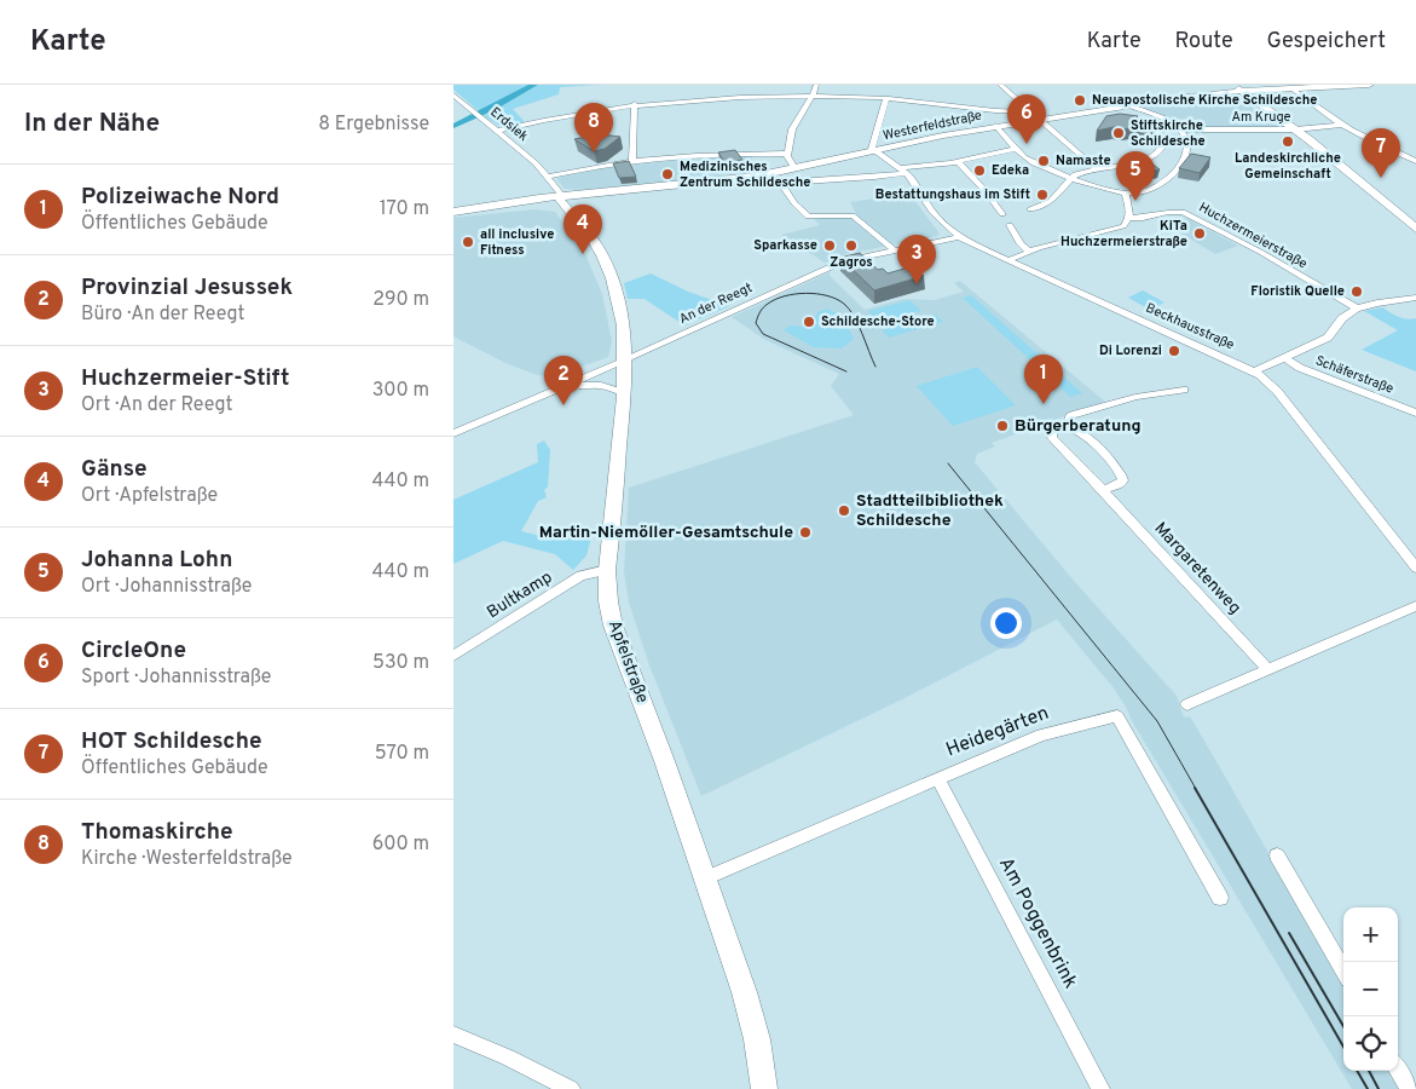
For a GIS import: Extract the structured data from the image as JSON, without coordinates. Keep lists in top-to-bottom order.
{
  "streets": {
    "main road": ["Westerfeldstraße", "Apfelstraße"],
    "street": [
      "Am Kruge",
      "Erdsiek",
      "Huchzermeierstraße",
      "An der Reegt",
      "Beckhausstraße",
      "Schäferstraße",
      "Margaretenweg",
      "Bultkamp",
      "Heidegärten",
      "Am Poggenbrink"
    ]
  },
  "crossings": [
    ["Westerfeldstraße", "Beckhausstraße"],
    ["Westerfeldstraße", "Apfelstraße"],
    ["Huchzermeierstraße", "Beckhausstraße"],
    ["An der Reegt", "Beckhausstraße"],
    ["An der Reegt", "Apfelstraße"],
    ["Bultkamp", "Apfelstraße"],
    ["Apfelstraße", "Heidegärten"],
    ["Heidegärten", "Am Poggenbrink"]
  ],
  "places": [
    "Neuapostolische Kirche Schildesche",
    "Stiftskirche Schildesche",
    "Landeskirchliche Gemeinschaft",
    "Namaste",
    "Edeka",
    "Medizinisches Zentrum Schildesche",
    "Bestattungshaus im Stift",
    "KiTa Huchzermeierstraße",
    "all inclusive Fitness",
    "Sparkasse",
    "Zagros",
    "Floristik Quelle",
    "Schildesche-Store",
    "Di Lorenzi",
    "Bürgerberatung",
    "Stadtteilbibliothek Schildesche",
    "Martin-Niemöller-Gesamtschule"
  ],
  "page": {
    "header": "Karte",
    "nav": ["Karte", "Route", "Gespeichert"],
    "heading": ["In der Nähe", "8 Ergebnisse"],
    "pins": [
      "6",
      "8",
      "7",
      "5",
      "4",
      "3",
      "1",
      "2"
    ],
    "list": [
      {
        "mark": "1",
        "name": "Polizeiwache Nord",
        "note": "Öffentliches Gebäude",
        "value": "170 m"
      },
      {
        "mark": "2",
        "name": "Provinzial Jesussek",
        "note": "Büro · An der Reegt",
        "value": "290 m"
      },
      {
        "mark": "3",
        "name": "Huchzermeier-Stift",
        "note": "Ort · An der Reegt",
        "value": "300 m"
      },
      {
        "mark": "4",
        "name": "Gänse",
        "note": "Ort · Apfelstraße",
        "value": "440 m"
      },
      {
        "mark": "5",
        "name": "Johanna Lohn",
        "note": "Ort · Johannisstraße",
        "value": "440 m"
      },
      {
        "mark": "6",
        "name": "CircleOne",
        "note": "Sport · Johannisstraße",
        "value": "530 m"
      },
      {
        "mark": "7",
        "name": "HOT Schildesche",
        "note": "Öffentliches Gebäude",
        "value": "570 m"
      },
      {
        "mark": "8",
        "name": "Thomaskirche",
        "note": "Kirche · Westerfeldstraße",
        "value": "600 m"
      }
    ],
    "map_buttons": ["+", "−"]
  }
}
